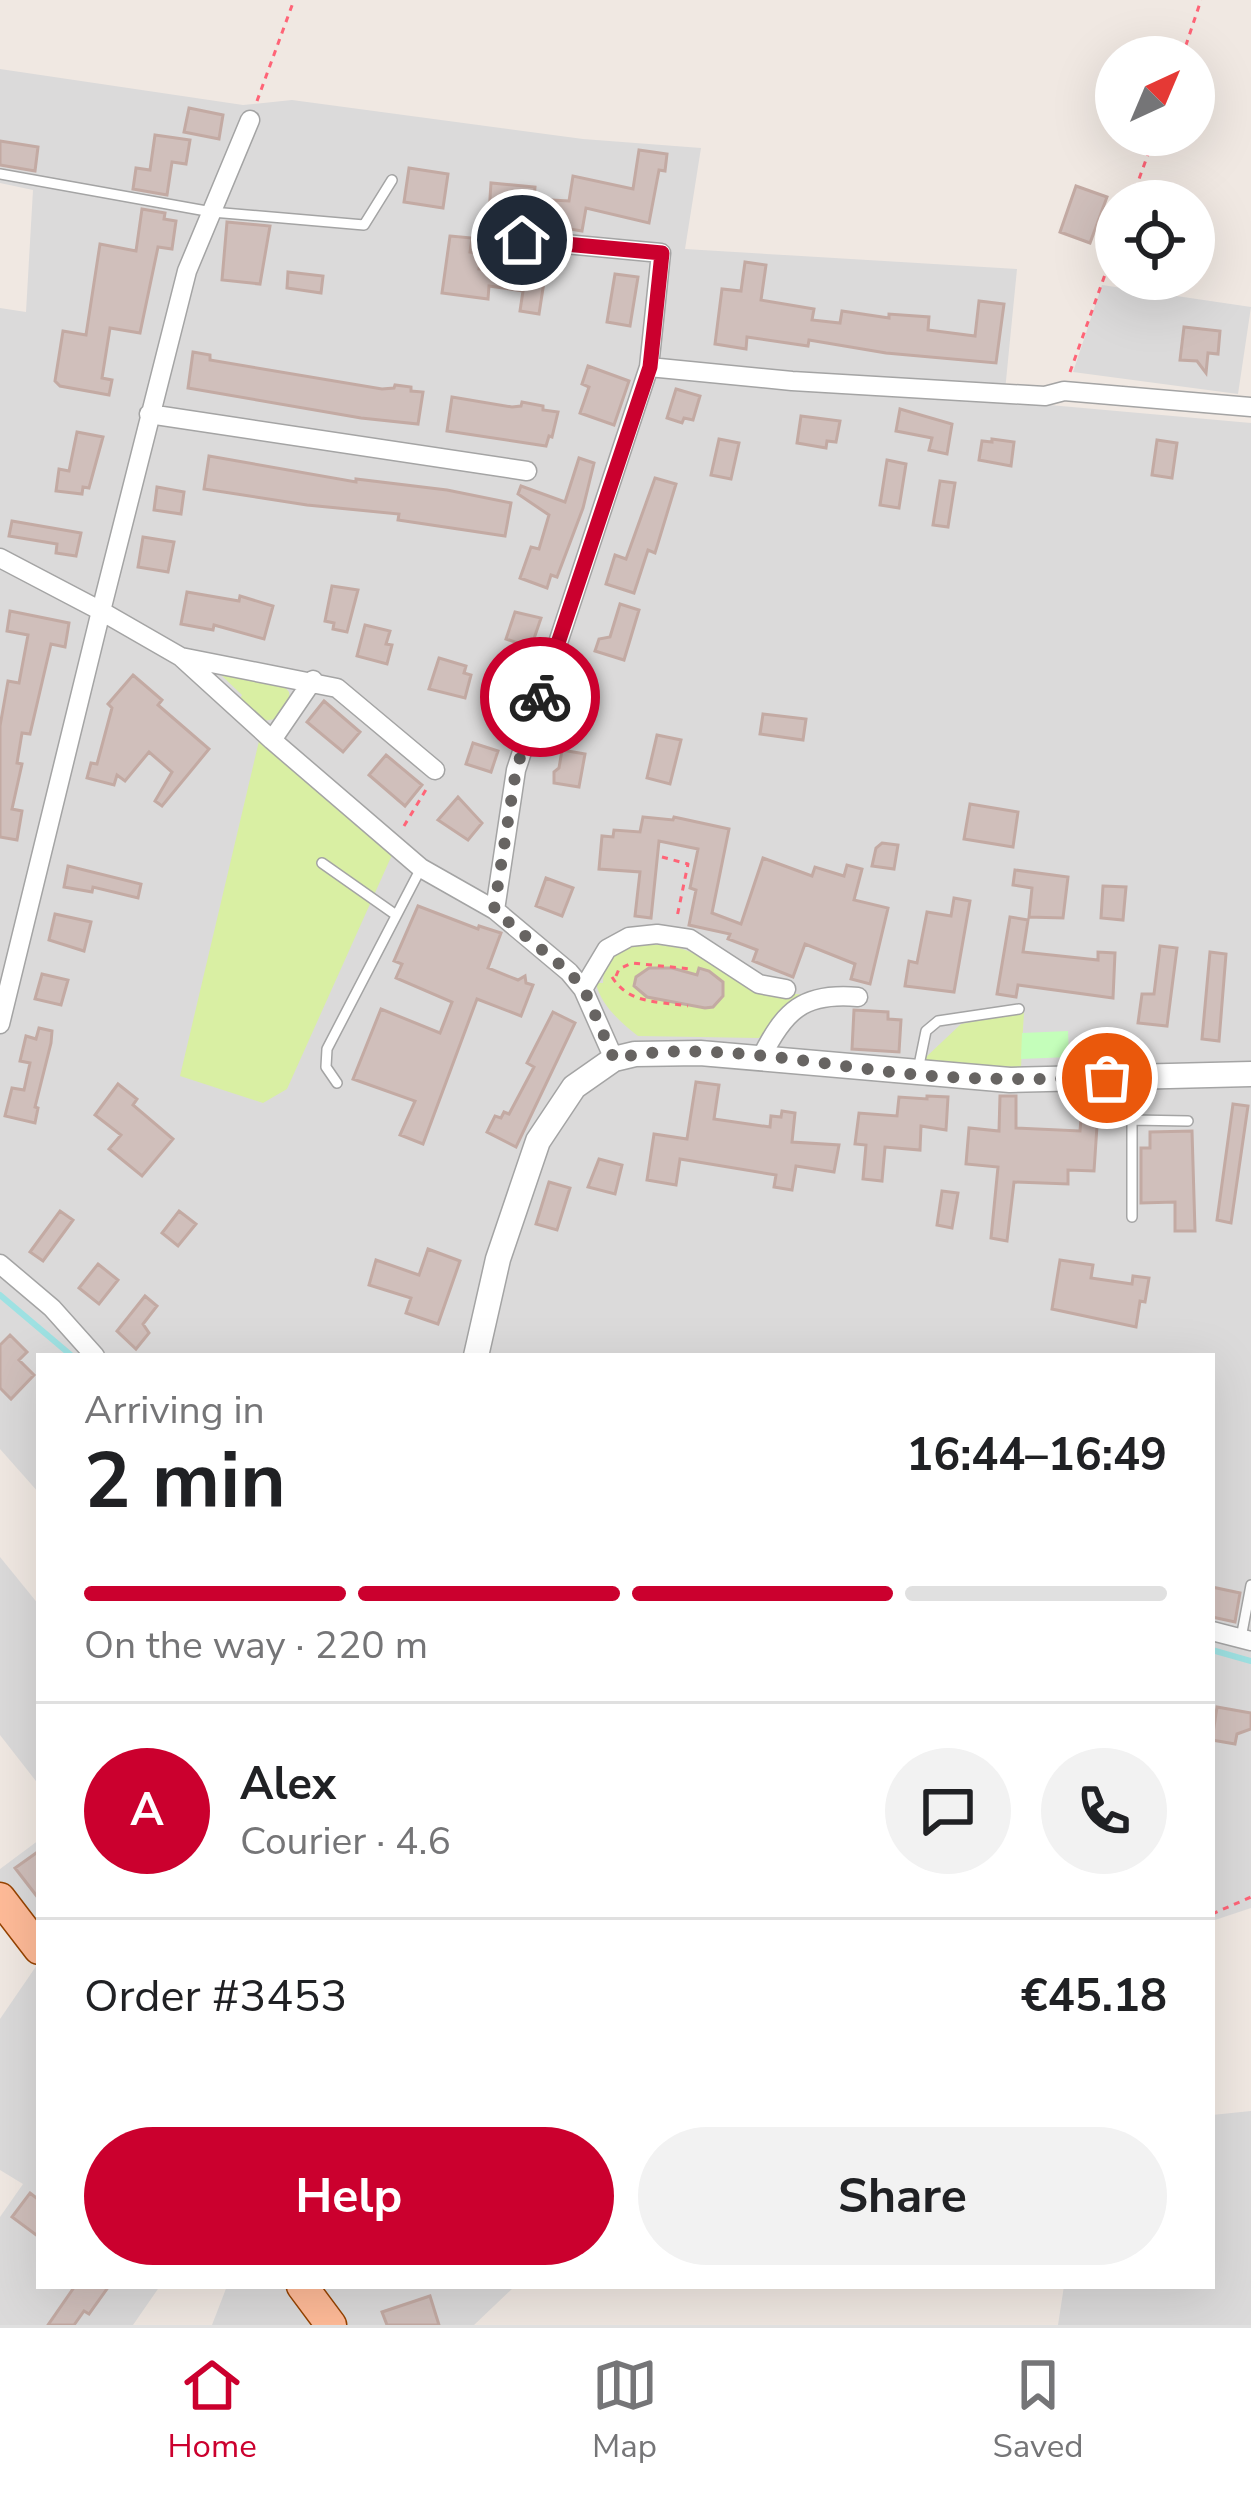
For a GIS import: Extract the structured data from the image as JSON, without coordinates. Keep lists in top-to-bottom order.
{
  "north": "top right",
  "page": {
    "heading": ["2 min", "Arriving in", "16:44–16:49"],
    "panel": [
      "Alex",
      "Courier · 4.6",
      "Order #3453",
      "€45.18"
    ],
    "bar": "On the way · 220 m",
    "round": "A",
    "buttons": ["Help", "Share"],
    "tabs": ["Home", "Map", "Saved"]
  }
}
